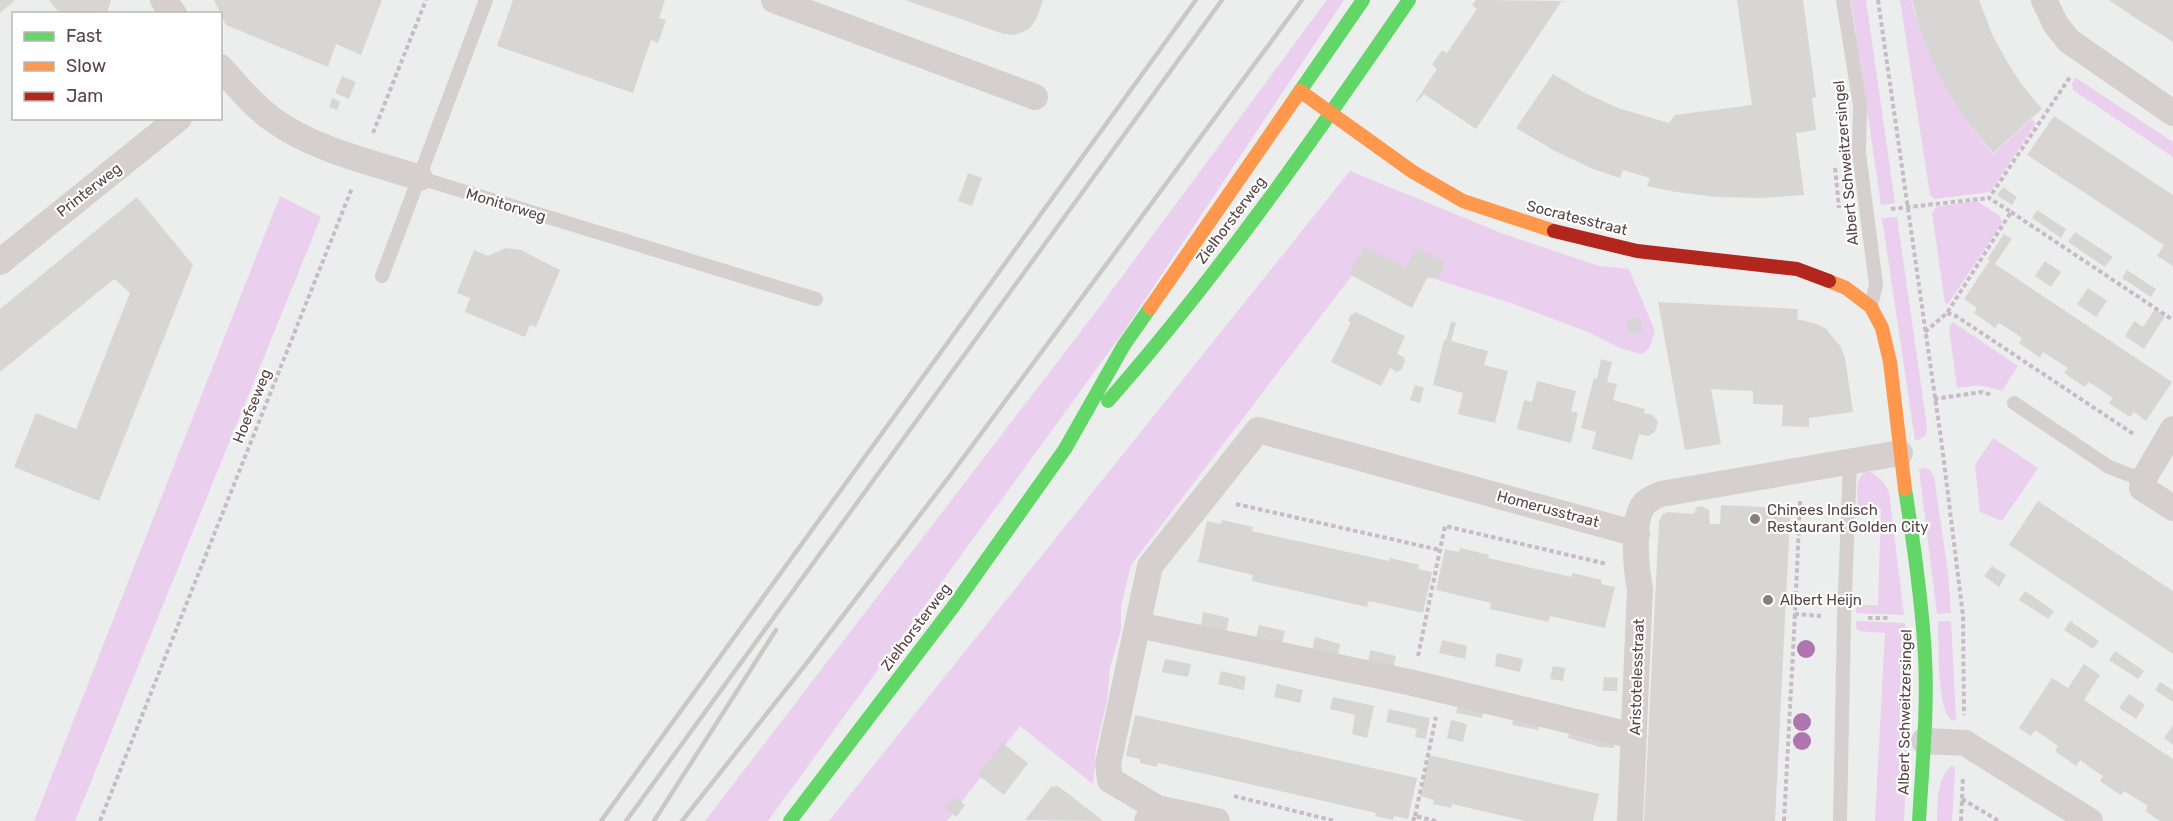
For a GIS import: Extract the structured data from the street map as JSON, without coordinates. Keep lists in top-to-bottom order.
{
  "streets": {
    "main road": ["Albert Schweitzersingel", "Socratesstraat", "Zielhorsterweg"],
    "street": [
      "Printerweg",
      "Monitorweg",
      "Homerusstraat",
      "Aristotelesstraat"
    ],
    "path": ["Hoefseweg"]
  },
  "crossings": [
    ["Albert Schweitzersingel", "Socratesstraat"],
    ["Monitorweg", "Hoefseweg"],
    ["Socratesstraat", "Zielhorsterweg"],
    ["Homerusstraat", "Aristotelesstraat"]
  ],
  "places": ["Chinees Indisch Restaurant Golden City", "Albert Heijn"],
  "legend": ["Fast", "Slow", "Jam"]
}
